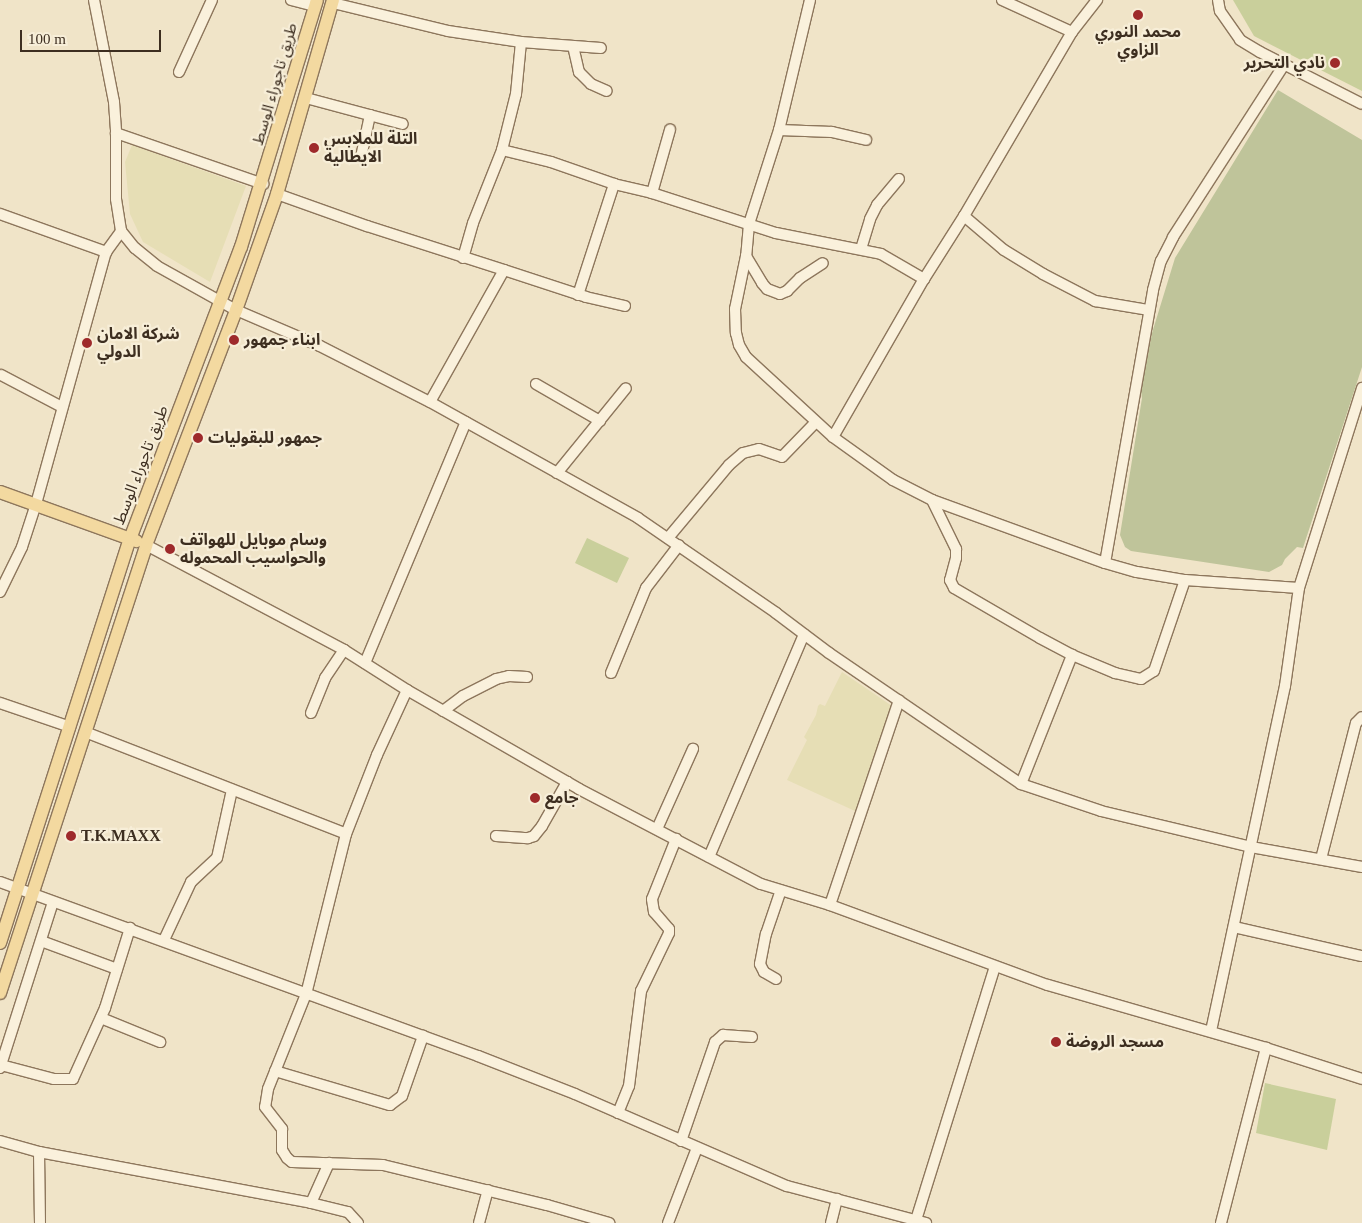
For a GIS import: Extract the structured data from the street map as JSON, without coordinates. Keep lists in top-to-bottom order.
{
  "streets": {
    "main road": ["طريق تاجوراء الوسط"]
  },
  "places": [
    "محمد النوري الزاوي",
    "نادي التحرير",
    "التلة للملابس الايطالية",
    "ابناء جمهور",
    "شركة الامان الدولي",
    "جمهور للبقوليات",
    "وسام موبايل للهواتف والحواسيب المحموله",
    "جامع",
    "T.K.MAXX",
    "مسجد الروضة"
  ],
  "scale_bar": "100 m"
}
